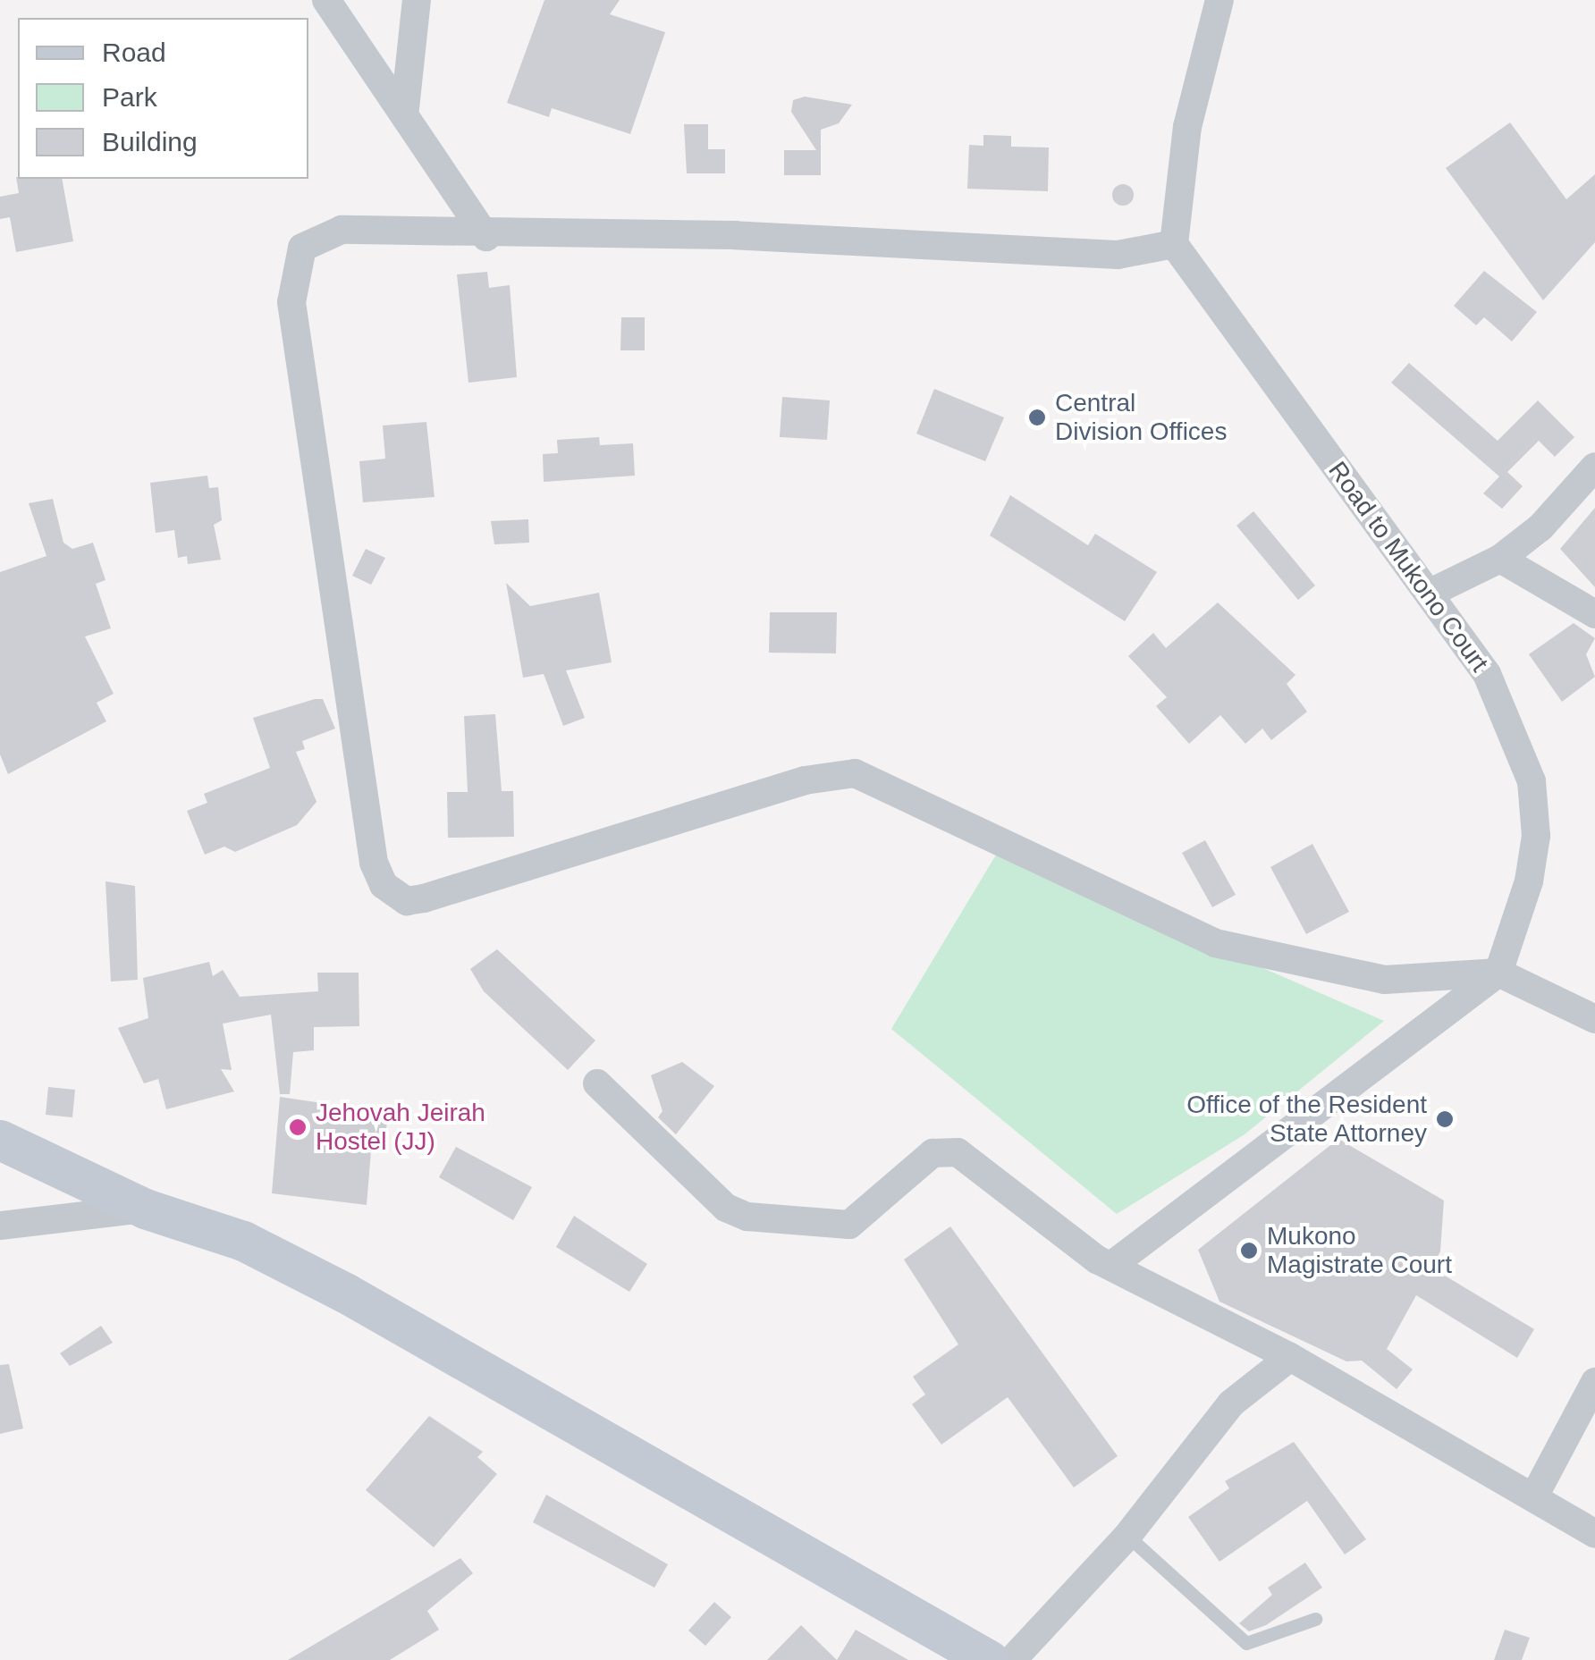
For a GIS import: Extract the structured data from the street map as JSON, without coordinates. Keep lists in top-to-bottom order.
{
  "streets": {
    "street": ["Road to Mukono Court"]
  },
  "places": [
    "Central Division Offices",
    "Office of the Resident State Attorney",
    "Jehovah Jeirah Hostel (JJ)",
    "Mukono Magistrate Court"
  ],
  "legend": ["Road", "Park", "Building"]
}
